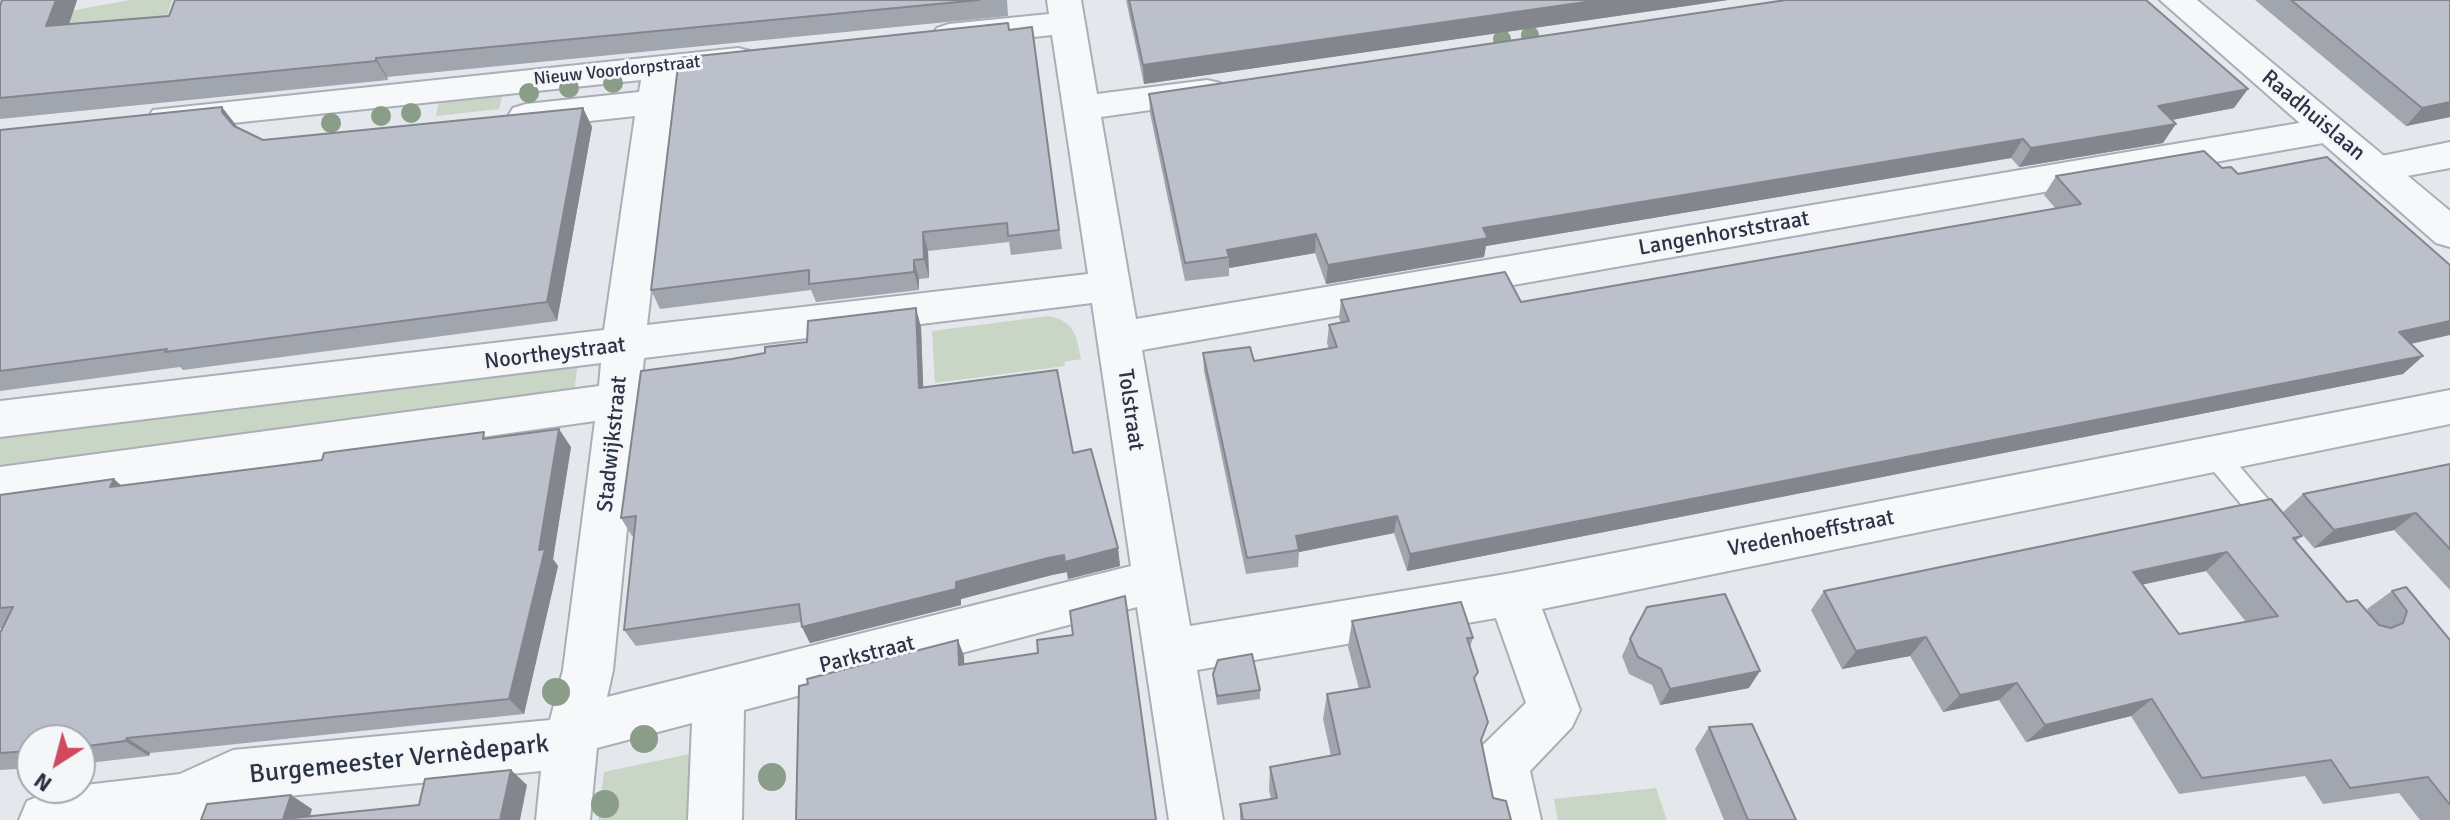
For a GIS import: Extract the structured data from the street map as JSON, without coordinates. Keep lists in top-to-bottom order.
{
  "streets": {
    "street": [
      "Nieuw Voordorpstraat",
      "Raadhuislaan",
      "Langenhorststraat",
      "Noortheystraat",
      "Tolstraat",
      "Stadwijkstraat",
      "Vredenhoeffstraat",
      "Parkstraat",
      "Burgemeester Vernèdepark"
    ]
  },
  "crossings": [
    ["Nieuw Voordorpstraat", "Stadwijkstraat"],
    ["Raadhuislaan", "Langenhorststraat"],
    ["Langenhorststraat", "Tolstraat"],
    ["Noortheystraat", "Tolstraat"],
    ["Noortheystraat", "Stadwijkstraat"],
    ["Tolstraat", "Vredenhoeffstraat"],
    ["Tolstraat", "Parkstraat"],
    ["Stadwijkstraat", "Parkstraat"],
    ["Stadwijkstraat", "Burgemeester Vernèdepark"],
    ["Parkstraat", "Burgemeester Vernèdepark"]
  ],
  "north": "bottom left"
}
